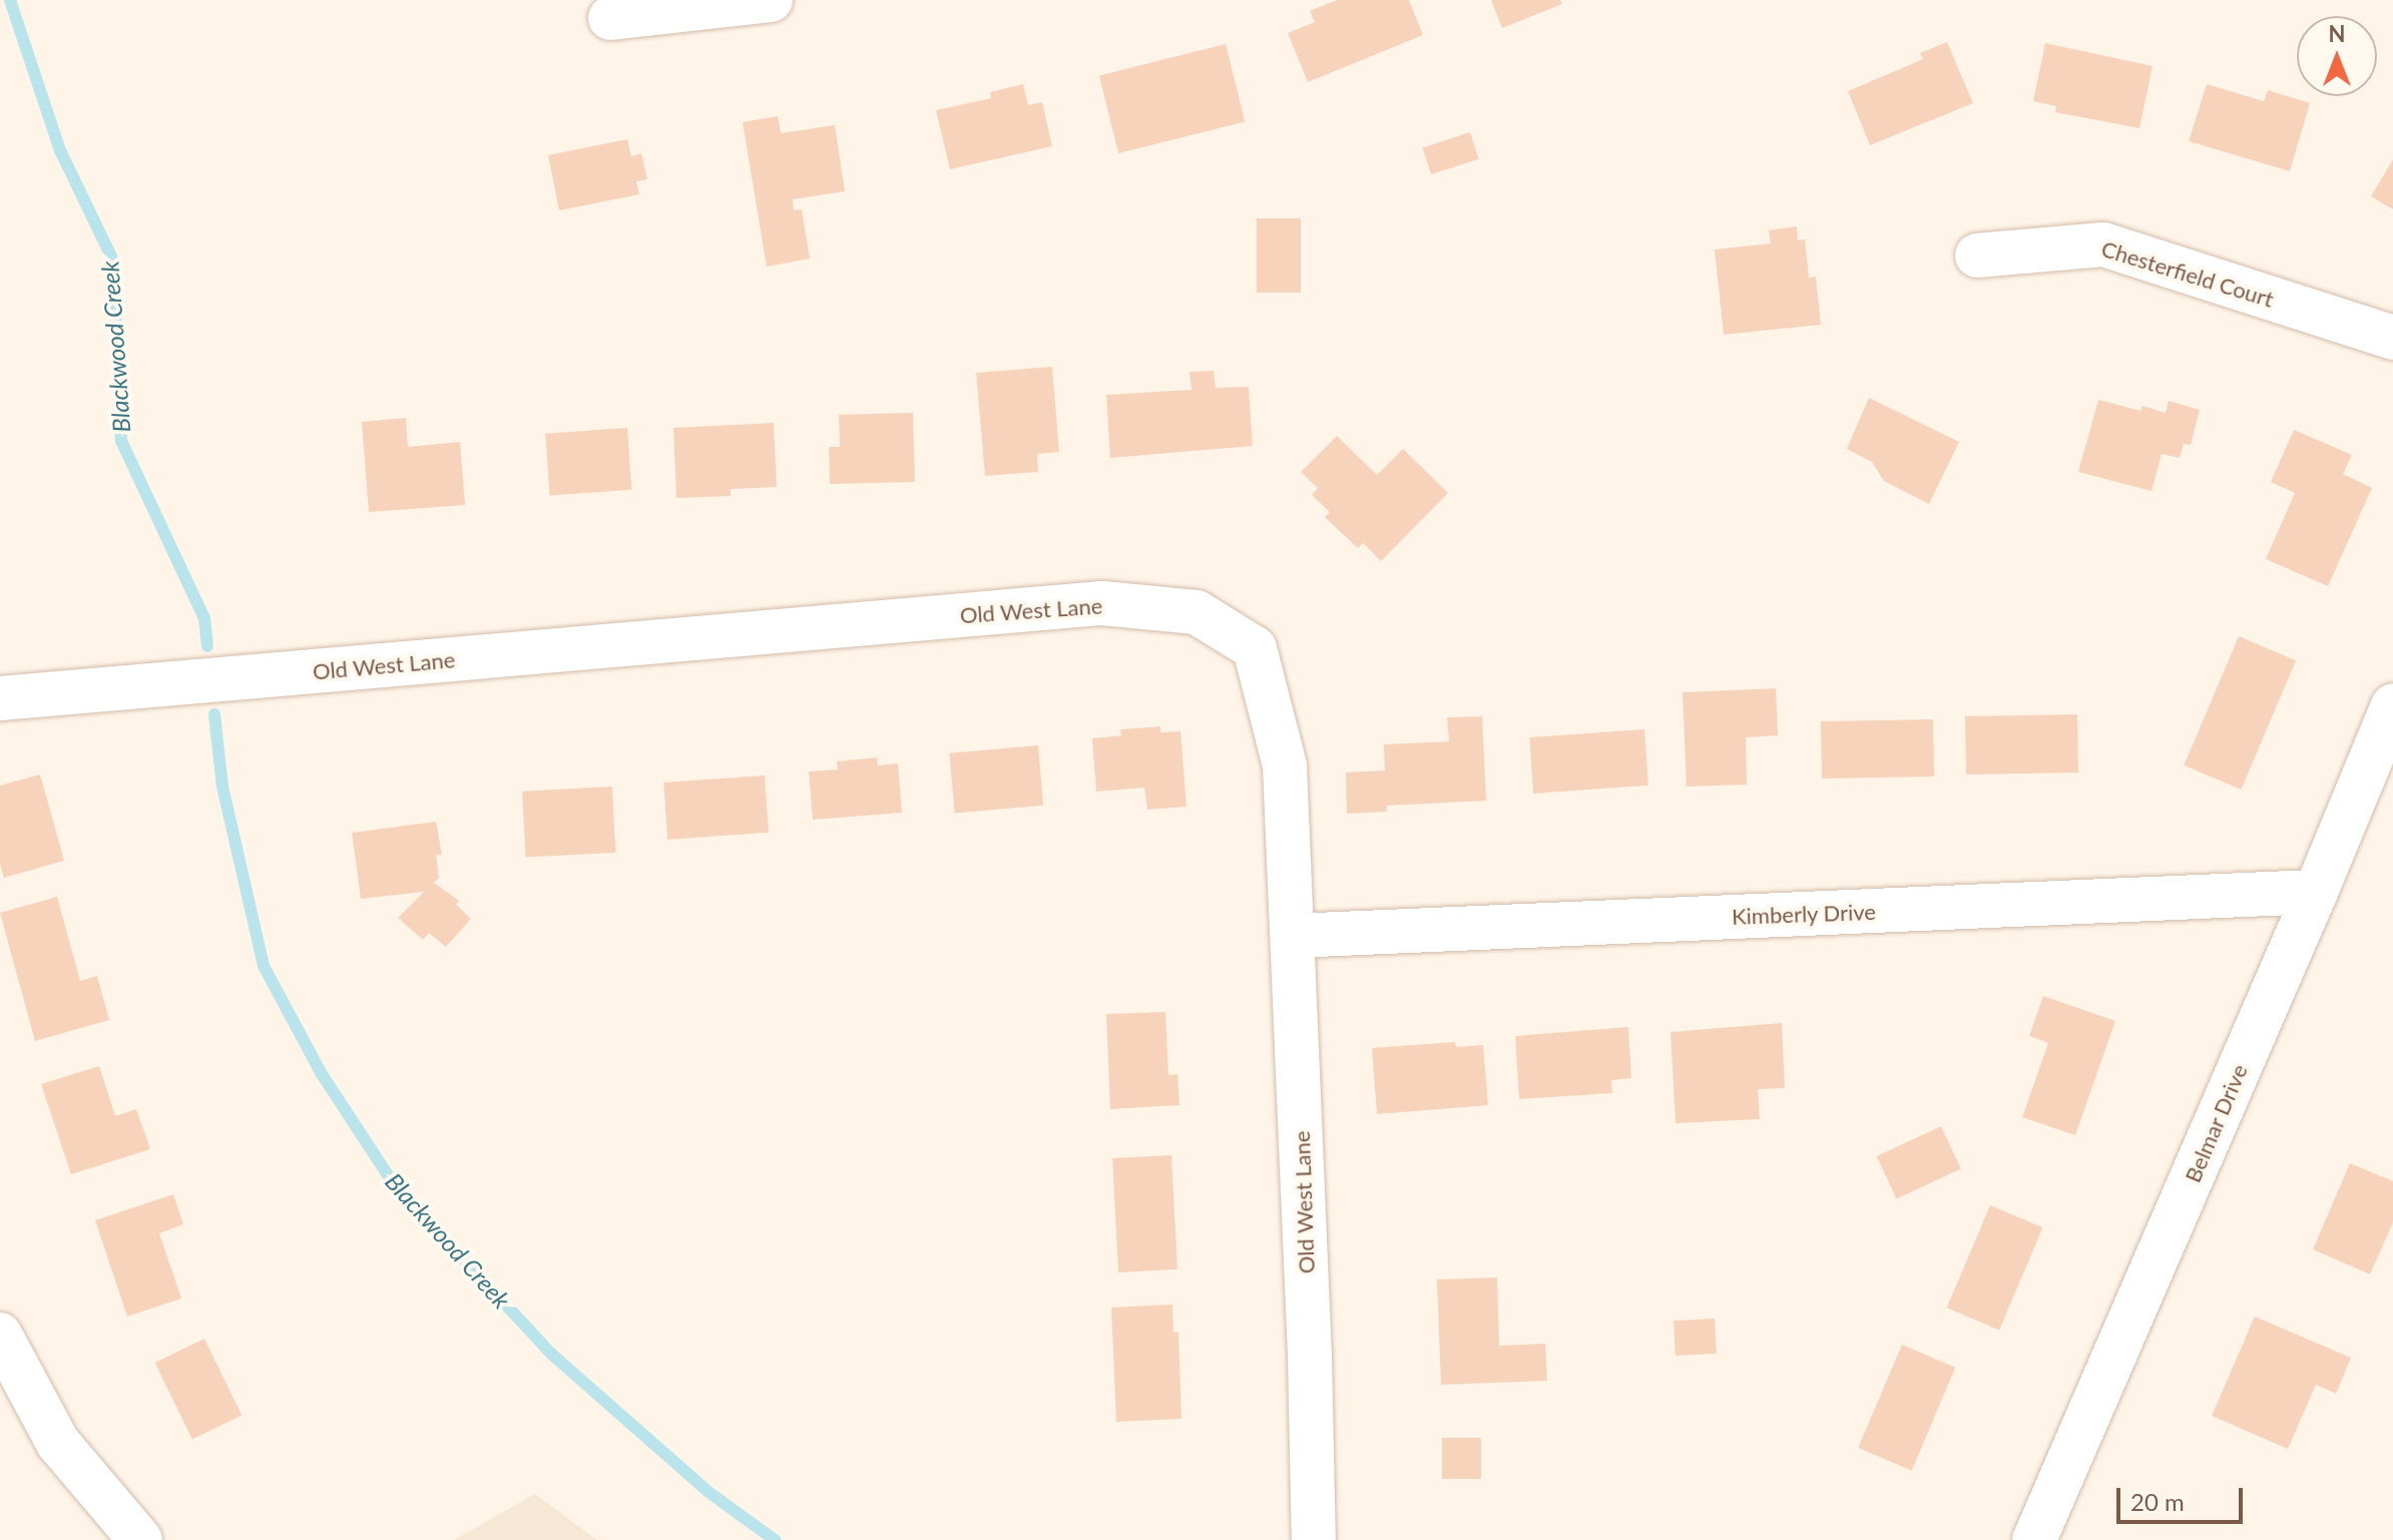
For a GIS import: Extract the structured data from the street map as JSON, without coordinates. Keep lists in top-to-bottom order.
{
  "streets": {
    "street": [
      "Chesterfield Court",
      "Old West Lane",
      "Kimberly Drive",
      "Belmar Drive"
    ]
  },
  "crossings": [
    ["Old West Lane", "Kimberly Drive"],
    ["Kimberly Drive", "Belmar Drive"]
  ],
  "water": ["Blackwood Creek"],
  "scale_bar": "20 m",
  "north": "top"
}
